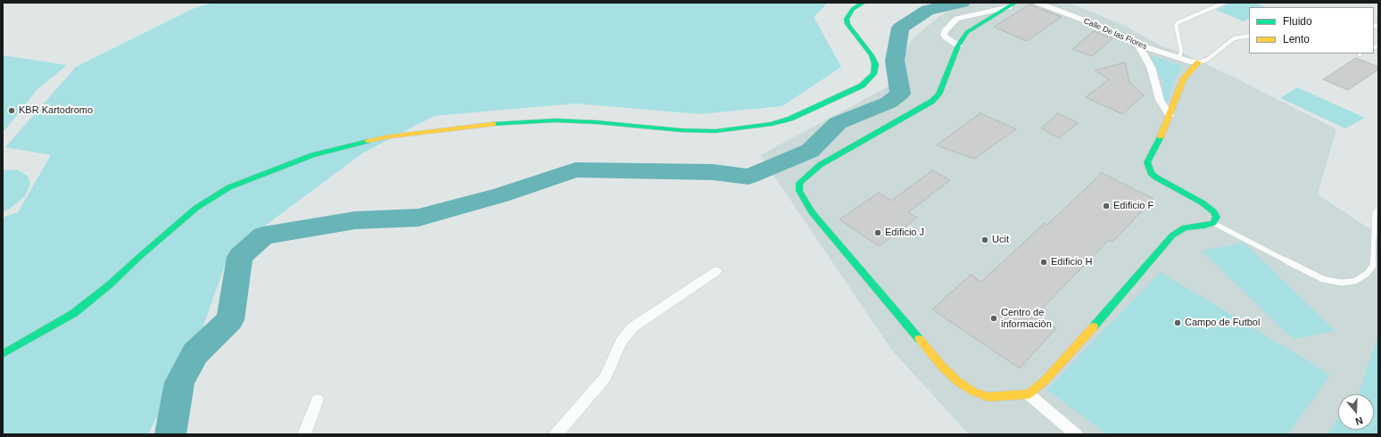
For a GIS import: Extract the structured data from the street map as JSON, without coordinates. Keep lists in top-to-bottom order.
{
  "streets": {
    "street": ["Calle De las Flores"]
  },
  "places": [
    "KBR Kartodromo",
    "Edificio F",
    "Edificio J",
    "Ucit",
    "Edificio H",
    "Centro de informaciòn",
    "Campo de Futbol"
  ],
  "legend": ["Fluido", "Lento"],
  "north": "bottom"
}
